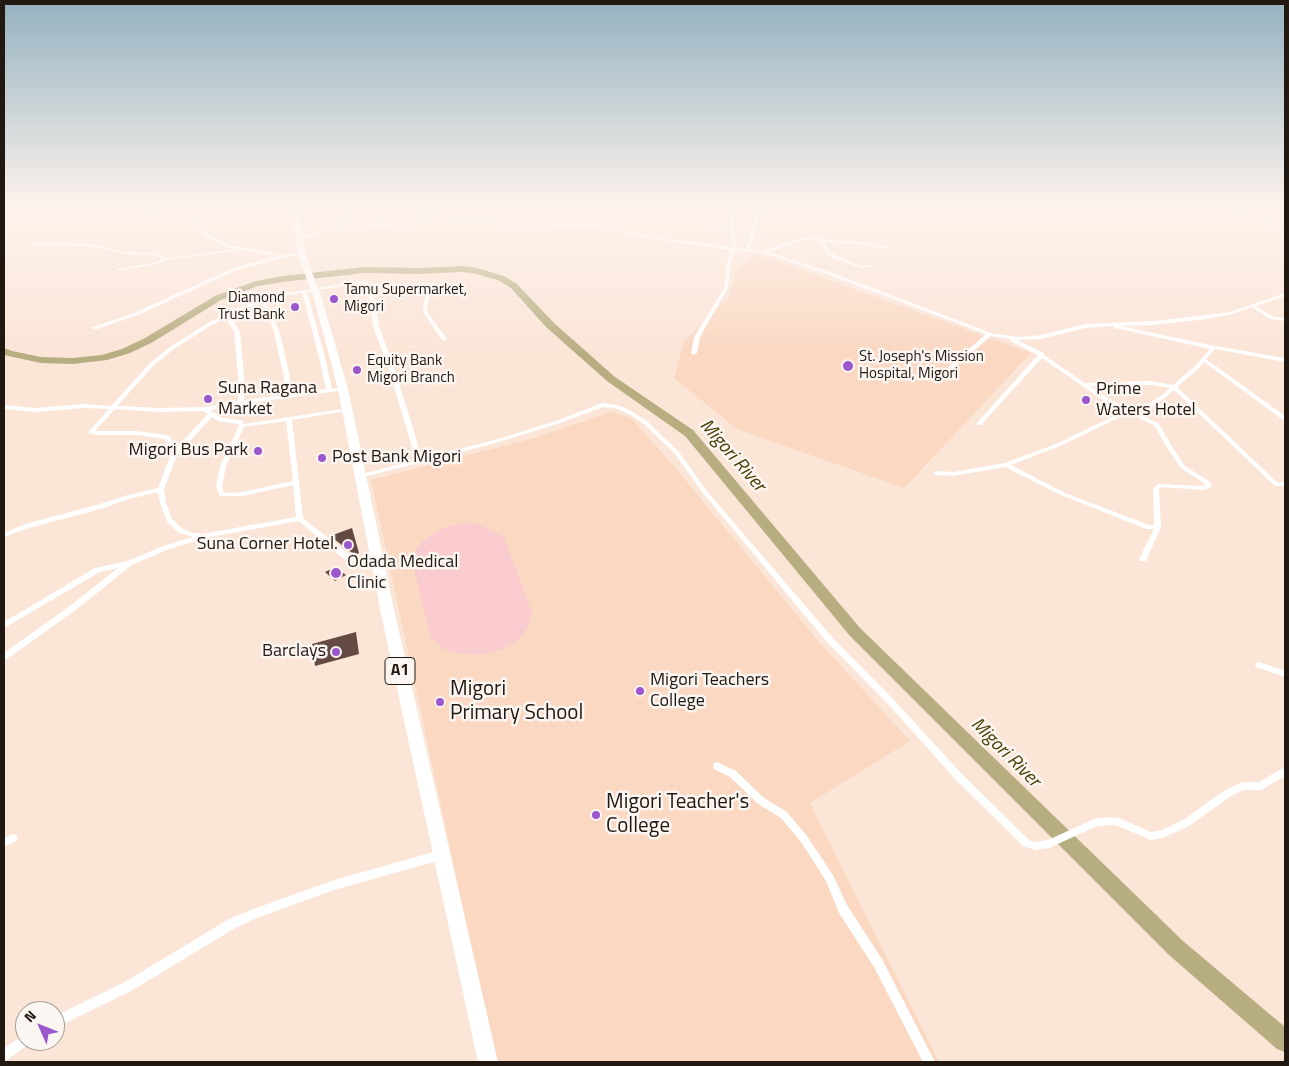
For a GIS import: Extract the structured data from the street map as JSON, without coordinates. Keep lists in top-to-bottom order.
{
  "streets": {
    "highway": ["A1"]
  },
  "water": ["Migori River"],
  "places": [
    "Tamu Supermarket, Migori",
    "Diamond Trust Bank",
    "St. Joseph's Mission Hospital, Migori",
    "Equity Bank Migori Branch",
    "Suna Ragana Market",
    "Prime Waters Hotel",
    "Migori Bus Park",
    "Post Bank Migori",
    "Suna Corner Hotel.",
    "Odada Medical Clinic",
    "Barclays",
    "Migori Teachers College",
    "Migori Primary School",
    "Migori Teacher's College"
  ],
  "north": "top left"
}
